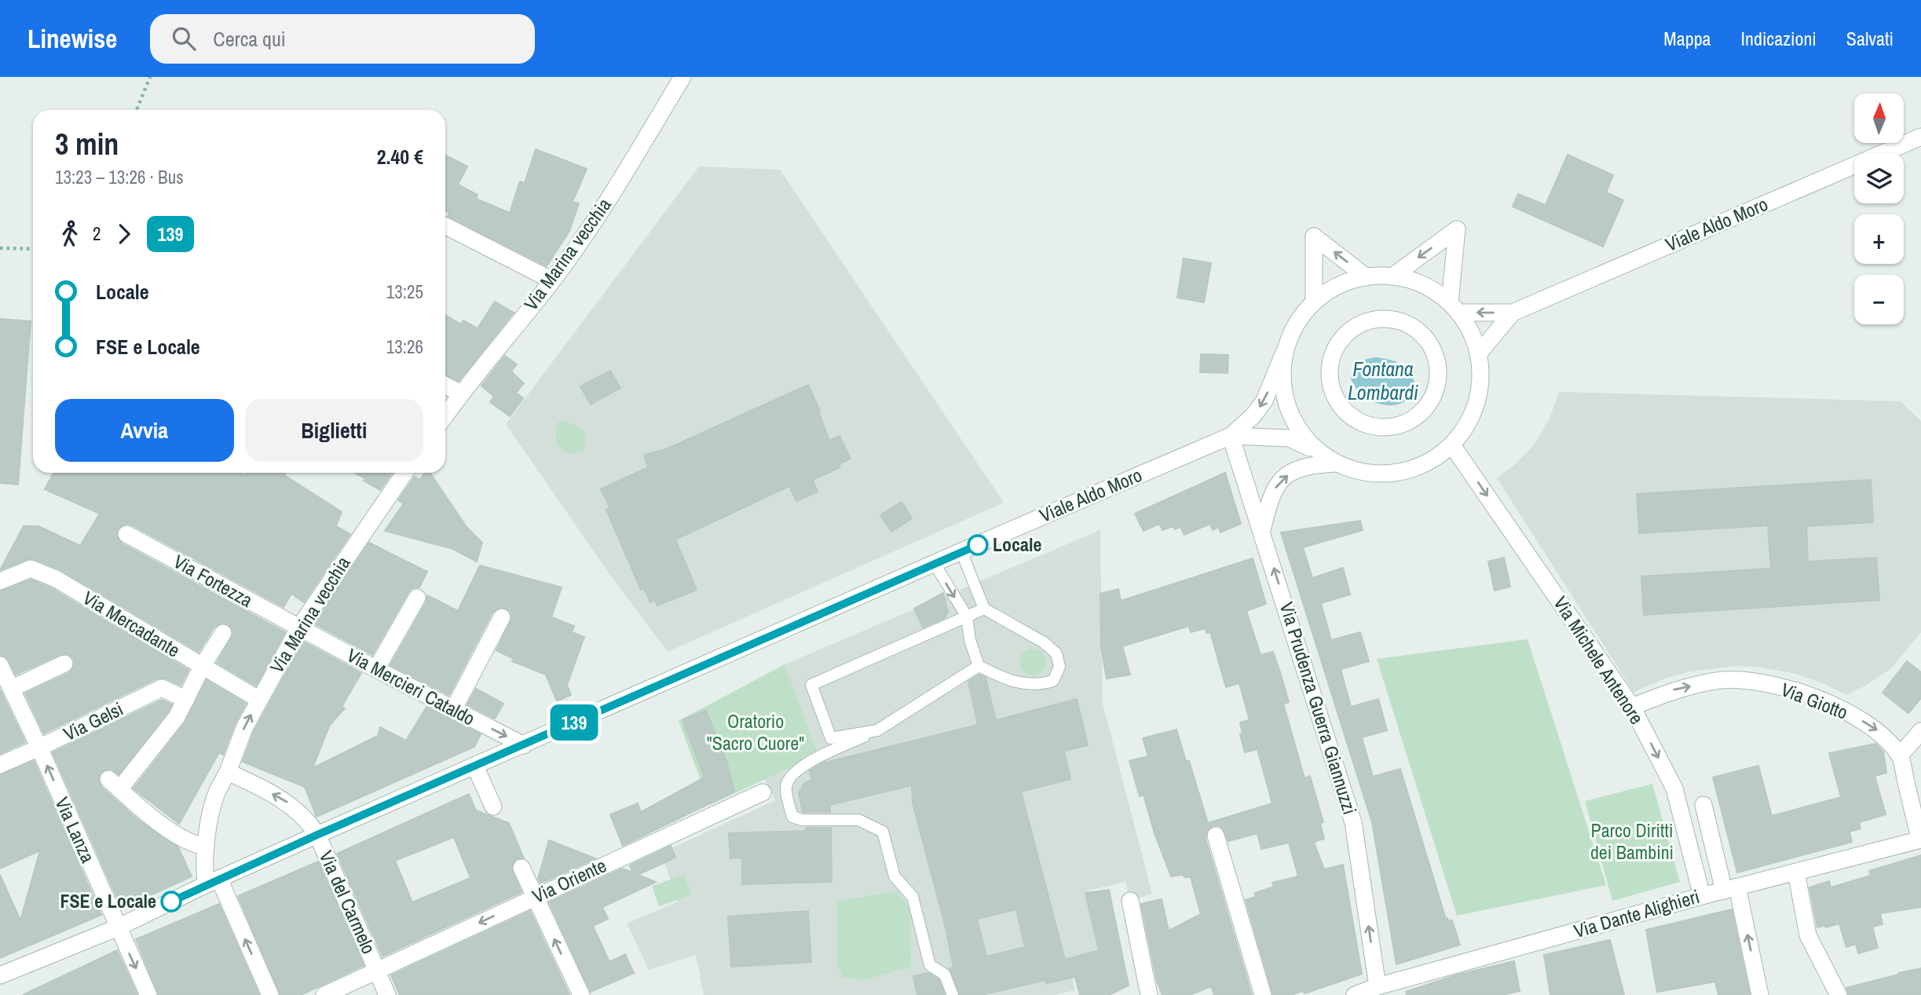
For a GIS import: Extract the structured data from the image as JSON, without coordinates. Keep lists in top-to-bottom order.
{
  "streets": {
    "street": [
      "Viale Aldo Moro",
      "Via Marina vecchia",
      "Via Fortezza",
      "Via Mercadante",
      "Via Michele Antenore",
      "Via Mercieri Cataldo",
      "Via Giotto",
      "Via Prudenza Guerra Giannuzzi",
      "Via Gelsi",
      "Via Lanza",
      "Via Oriente",
      "Via del Carmelo",
      "Via Dante Alighieri"
    ]
  },
  "crossings": [
    ["Viale Aldo Moro", "Via Marina vecchia"],
    ["Viale Aldo Moro", "Via Mercieri Cataldo"],
    ["Viale Aldo Moro", "Via Prudenza Guerra Giannuzzi"],
    ["Viale Aldo Moro", "Via Lanza"],
    ["Viale Aldo Moro", "Via del Carmelo"],
    ["Via Marina vecchia", "Via Fortezza"],
    ["Via Marina vecchia", "Via Mercadante"],
    ["Via Marina vecchia", "Via Mercieri Cataldo"],
    ["Via Marina vecchia", "Via del Carmelo"],
    ["Via Fortezza", "Via Mercieri Cataldo"],
    ["Via Michele Antenore", "Via Giotto"],
    ["Via Michele Antenore", "Via Dante Alighieri"],
    ["Via Giotto", "Via Dante Alighieri"],
    ["Via Prudenza Guerra Giannuzzi", "Via Dante Alighieri"],
    ["Via Gelsi", "Via Lanza"],
    ["Via Oriente", "Via del Carmelo"]
  ],
  "one_way": [
    "Via Michele Antenore",
    "Via Giotto",
    "Via Oriente",
    "Via del Carmelo"
  ],
  "water": ["Fontana Lombardi"],
  "parks": ["Oratorio \"Sacro Cuore\"", "Parco Diritti dei Bambini"],
  "places": ["Locale", "FSE e Locale"],
  "lines": ["bus line 139"],
  "north": "top",
  "page": {
    "header": "Linewise",
    "search": "Cerca qui",
    "nav": ["Mappa", "Indicazioni", "Salvati"],
    "on_map": "139",
    "map_buttons": ["+", "−"],
    "heading": ["3 min", "13:23 – 13:26 · Bus", "2.40 €"],
    "legs": ["2", "139"],
    "list": [
      {
        "name": "Locale",
        "value": "13:25"
      },
      {
        "name": "FSE e Locale",
        "value": "13:26"
      }
    ],
    "buttons": ["Avvia", "Biglietti"]
  }
}
